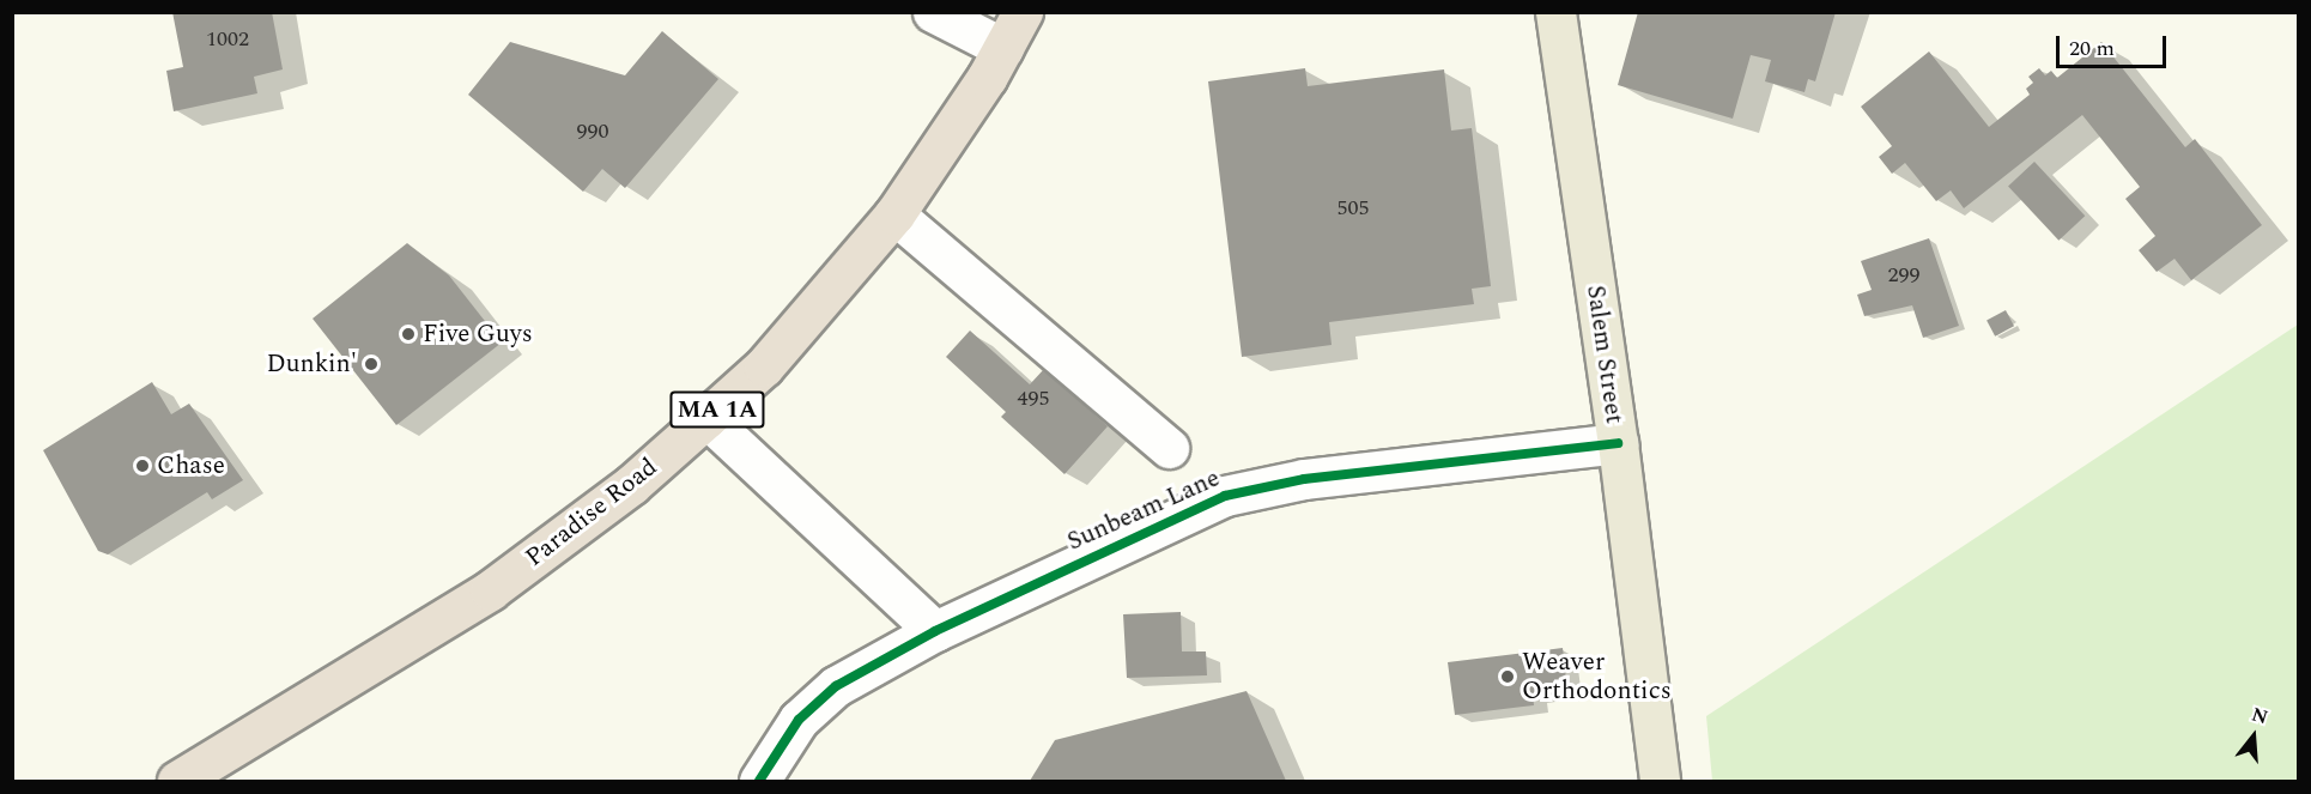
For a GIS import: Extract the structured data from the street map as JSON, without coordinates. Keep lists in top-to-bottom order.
{
  "streets": {
    "highway": ["MA 1A", "Paradise Road"],
    "main road": ["Salem Street"],
    "street": ["Sunbeam Lane"]
  },
  "crossings": [
    ["Salem Street", "Sunbeam Lane"]
  ],
  "places": [
    "Five Guys",
    "Dunkin'",
    "Chase",
    "Weaver Orthodontics"
  ],
  "house_numbers": [
    "1002",
    "990",
    "505",
    "299",
    "495"
  ],
  "scale_bar": "20 m",
  "north": "top"
}
